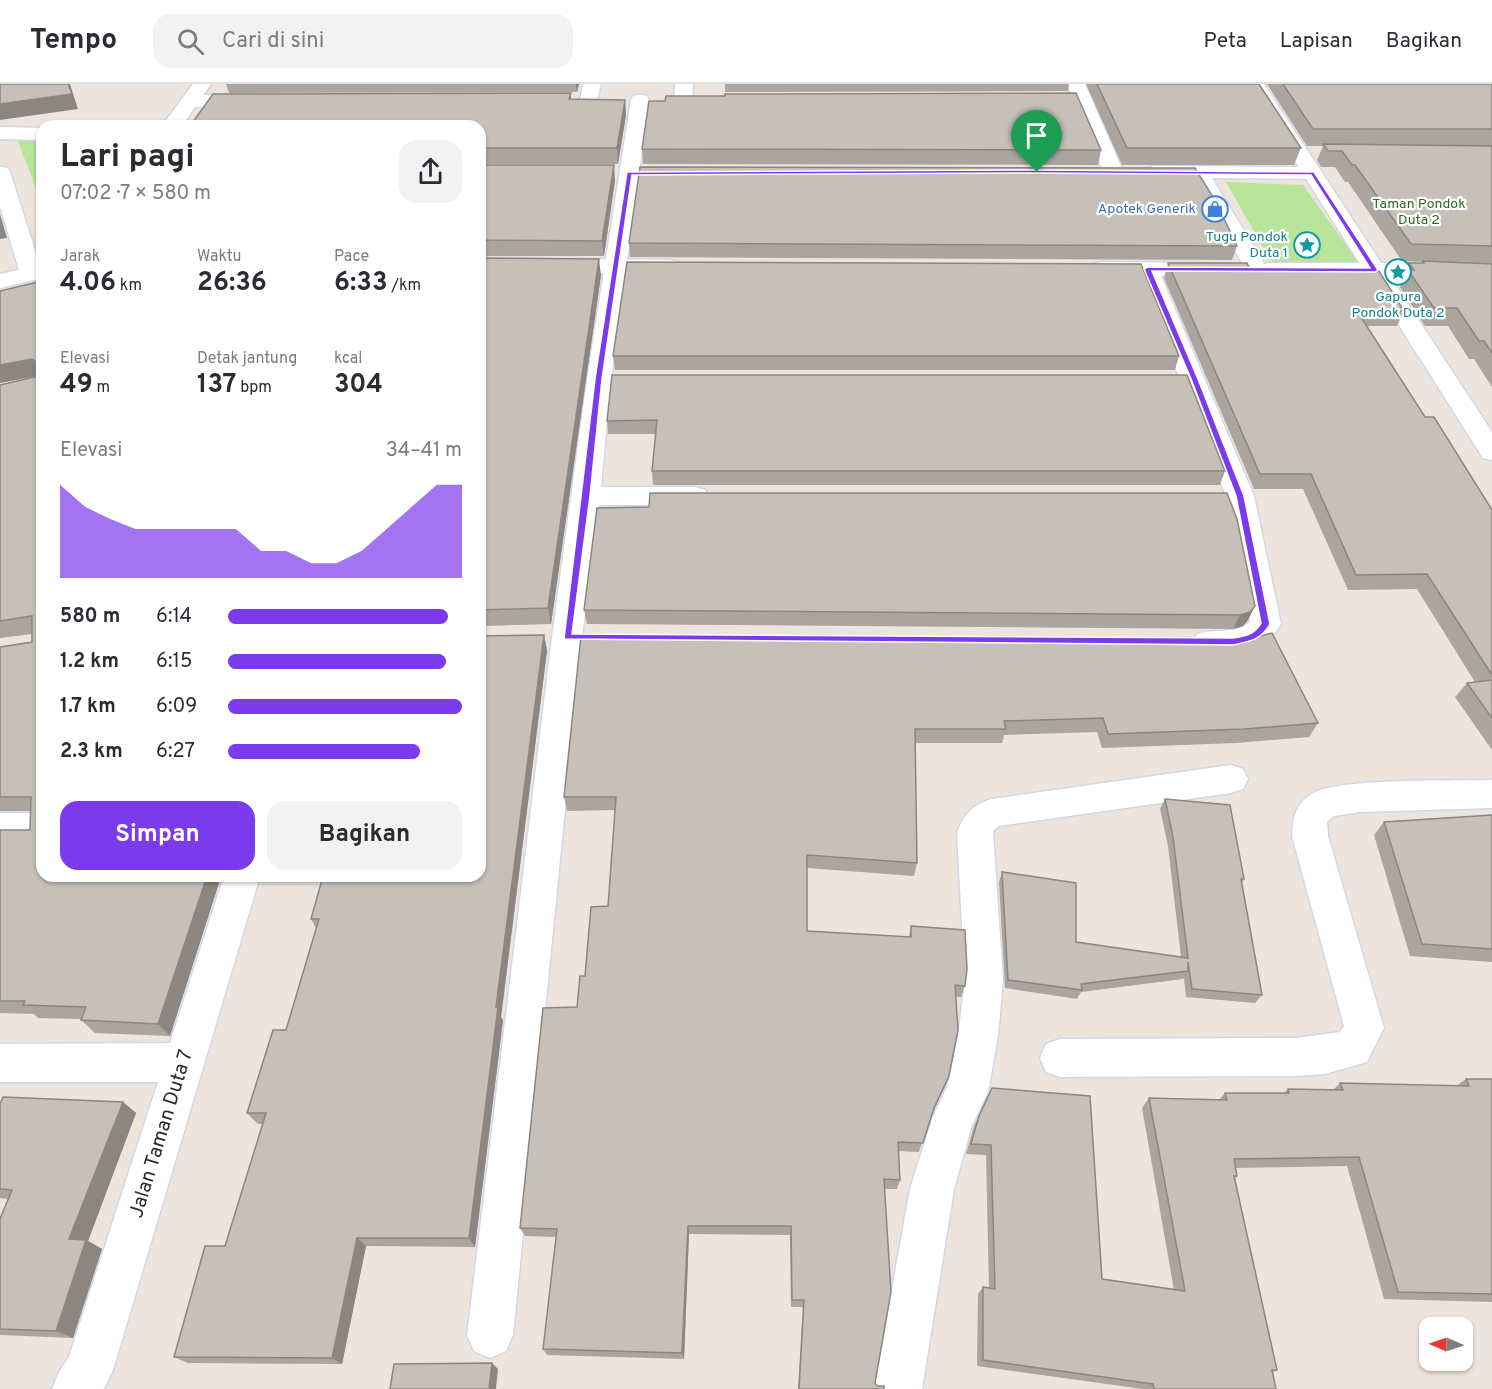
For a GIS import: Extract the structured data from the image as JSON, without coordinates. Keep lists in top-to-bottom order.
{
  "streets": {
    "street": ["Jalan Taman Duta 7"]
  },
  "parks": ["Taman Pondok Duta 2"],
  "places": {
    "shop": ["Apotek Generik"],
    "place": ["Tugu Pondok Duta 1", "Gapura Pondok Duta 2"]
  },
  "north": "left",
  "page": {
    "header": "Tempo",
    "search": "Cari di sini",
    "nav": ["Peta", "Lapisan", "Bagikan"],
    "heading": ["Lari pagi", "07:02 · 7 × 580 m"],
    "stats": [
      ["Jarak", "4.06 km"],
      ["Waktu", "26:36"],
      ["Pace", "6:33 /km"],
      ["Elevasi", "49 m"],
      ["Detak jantung", "137 bpm"],
      ["kcal", "304"]
    ],
    "chart": ["Elevasi", "34–41 m"],
    "list": [
      {
        "name": "580 m",
        "note": "6:14"
      },
      {
        "name": "1.2 km",
        "note": "6:15"
      },
      {
        "name": "1.7 km",
        "note": "6:09"
      },
      {
        "name": "2.3 km",
        "note": "6:27"
      }
    ],
    "buttons": ["Simpan", "Bagikan"]
  }
}
